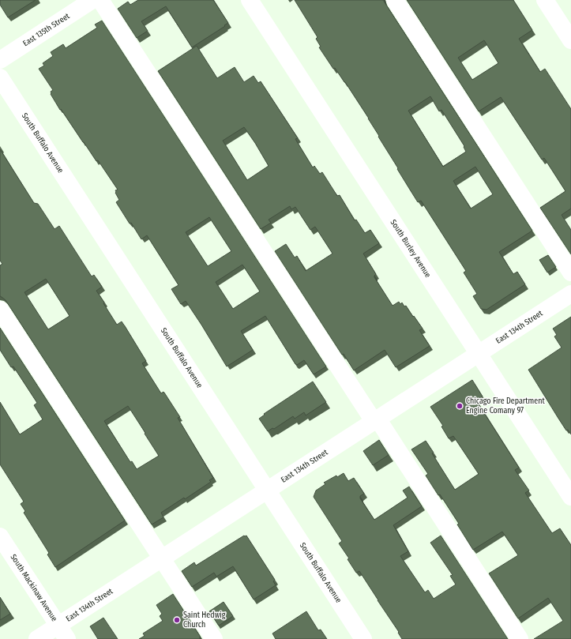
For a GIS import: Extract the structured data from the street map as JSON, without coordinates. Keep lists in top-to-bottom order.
{
  "streets": {
    "street": [
      "East 135th Street",
      "South Buffalo Avenue",
      "South Burley Avenue",
      "East 134th Street",
      "South Mackinaw Avenue"
    ]
  },
  "crossings": [
    ["South Buffalo Avenue", "East 134th Street"],
    ["South Burley Avenue", "East 134th Street"],
    ["East 134th Street", "South Mackinaw Avenue"]
  ],
  "places": ["Chicago Fire Department Engine Comany 97", "Saint Hedwig Church"]
}
